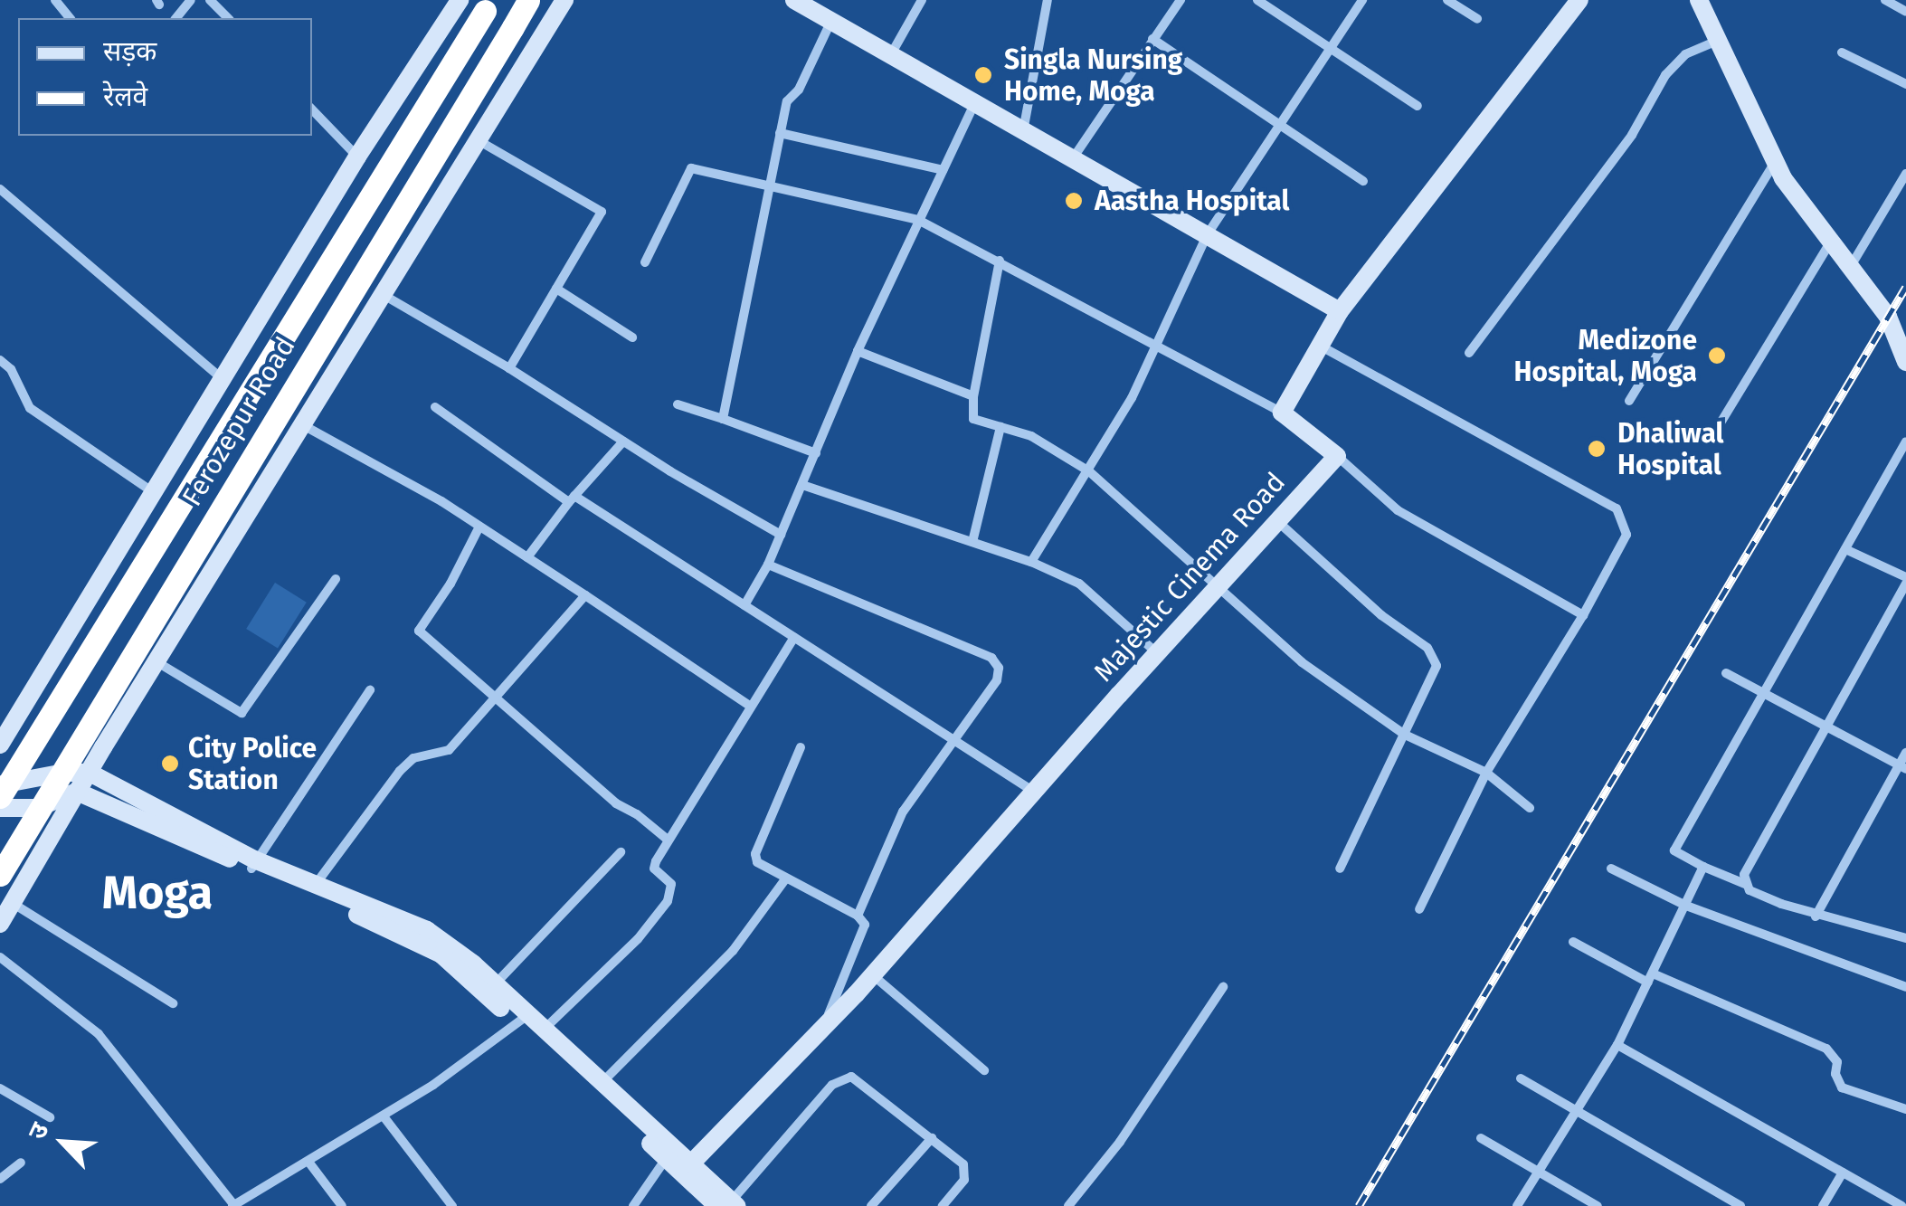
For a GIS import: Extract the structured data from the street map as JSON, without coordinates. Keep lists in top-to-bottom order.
{
  "streets": {
    "highway": ["Ferozepur Road"],
    "street": ["Majestic Cinema Road"]
  },
  "districts": ["Moga"],
  "places": [
    "Singla Nursing Home, Moga",
    "Aastha Hospital",
    "Medizone Hospital, Moga",
    "Dhaliwal Hospital",
    "City Police Station"
  ],
  "legend": ["सड़क", "रेलवे"],
  "north": "top left"
}
